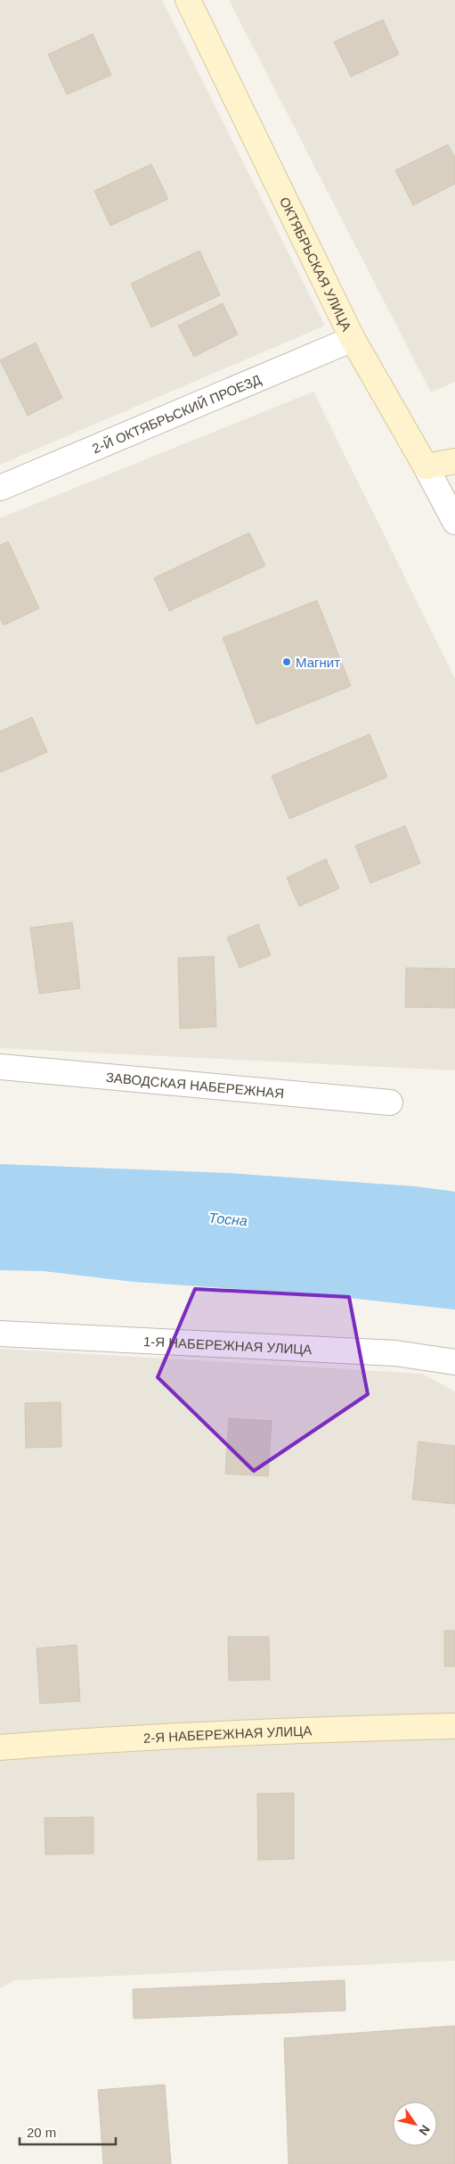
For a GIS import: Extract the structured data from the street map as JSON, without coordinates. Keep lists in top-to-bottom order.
{
  "streets": {
    "street": [
      "ОКТЯБРЬСКАЯ УЛИЦА",
      "2-Й ОКТЯБРЬСКИЙ ПРОЕЗД",
      "ЗАВОДСКАЯ НАБЕРЕЖНАЯ",
      "1-Я НАБЕРЕЖНАЯ УЛИЦА",
      "2-Я НАБЕРЕЖНАЯ УЛИЦА"
    ]
  },
  "crossings": [
    ["ОКТЯБРЬСКАЯ УЛИЦА", "2-Й ОКТЯБРЬСКИЙ ПРОЕЗД"]
  ],
  "water": ["Тосна"],
  "places": ["Магнит"],
  "scale_bar": "20 m",
  "north": "bottom right"
}
